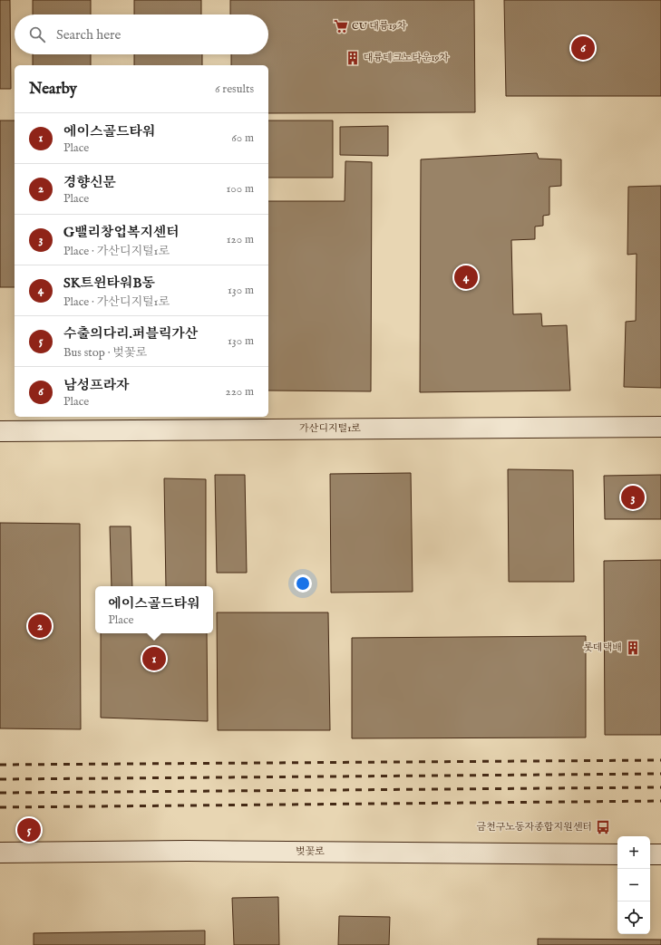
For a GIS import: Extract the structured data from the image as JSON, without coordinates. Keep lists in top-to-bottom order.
{
  "streets": {
    "street": ["가산디지털1로", "벚꽃로"]
  },
  "places": {
    "supermarket": ["CU 대륭19차"],
    "building": ["대륭테크노타운19차", "롯데택배"],
    "bus stop": ["금천구노동자종합지원센터"]
  },
  "page": {
    "search": "Search here",
    "pins": [
      "6",
      "4",
      "3",
      "2",
      "1",
      "5"
    ],
    "heading": ["Nearby", "6 results"],
    "list": [
      {
        "mark": "1",
        "name": "에이스골드타워",
        "note": "Place",
        "value": "60 m"
      },
      {
        "mark": "2",
        "name": "경향신문",
        "note": "Place",
        "value": "100 m"
      },
      {
        "mark": "3",
        "name": "G밸리창업복지센터",
        "note": "Place · 가산디지털1로",
        "value": "120 m"
      },
      {
        "mark": "4",
        "name": "SK트윈타워B동",
        "note": "Place · 가산디지털1로",
        "value": "130 m"
      },
      {
        "mark": "5",
        "name": "수출의다리.퍼블릭가산",
        "note": "Bus stop · 벚꽃로",
        "value": "130 m"
      },
      {
        "mark": "6",
        "name": "남성프라자",
        "note": "Place",
        "value": "220 m"
      }
    ],
    "popup": ["에이스골드타워", "Place"],
    "map_buttons": ["+", "−"]
  }
}
